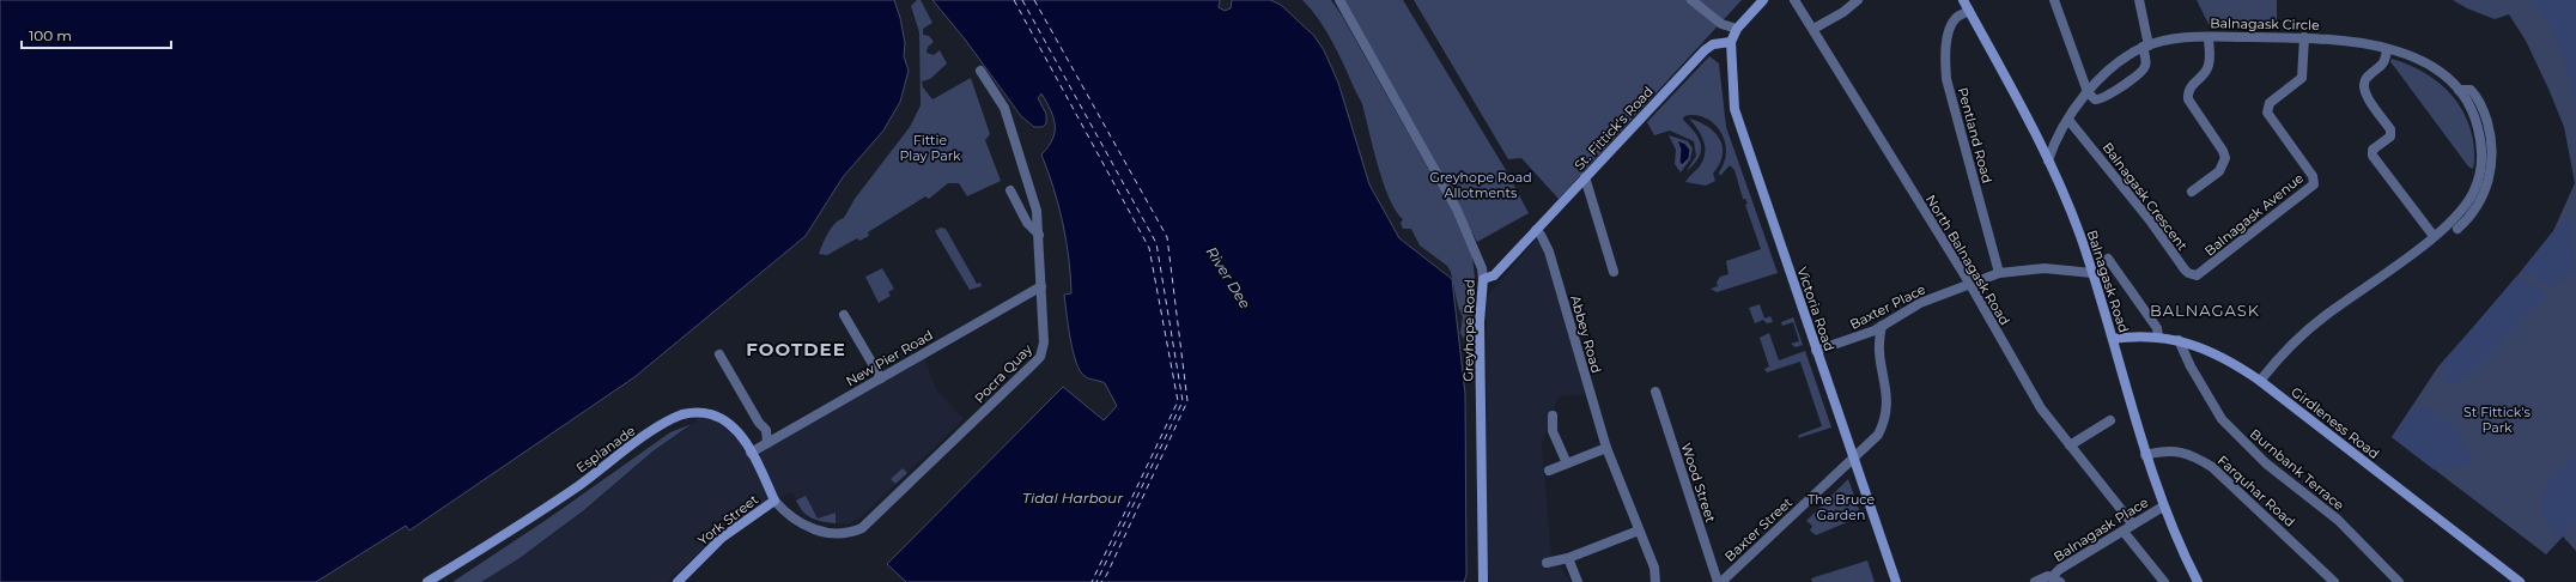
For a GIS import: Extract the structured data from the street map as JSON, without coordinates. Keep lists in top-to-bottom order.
{
  "streets": {
    "street": [
      "Balnagask Circle",
      "St. Fittick's Road",
      "Pentland Road",
      "Balnagask Crescent",
      "Balnagask Avenue",
      "North Balnagask Road",
      "Balnagask Road",
      "Baxter Place",
      "Victoria Road",
      "Greyhope Road",
      "Abbey Road",
      "New Pier Road",
      "Pocra Quay",
      "Girdleness Road",
      "Esplanade",
      "Burnbank Terrace",
      "Wood Street",
      "Farquhar Road",
      "York Street",
      "Baxter Street",
      "Balnagask Place"
    ]
  },
  "crossings": [
    ["Balnagask Circle", "Balnagask Crescent"],
    ["Balnagask Circle", "Balnagask Avenue"],
    ["Balnagask Circle", "Balnagask Road"],
    ["Balnagask Circle", "Girdleness Road"],
    ["St. Fittick's Road", "Victoria Road"],
    ["St. Fittick's Road", "Greyhope Road"],
    ["St. Fittick's Road", "Abbey Road"],
    ["Pentland Road", "Balnagask Road"],
    ["Pentland Road", "Baxter Place"],
    ["Balnagask Crescent", "Balnagask Avenue"],
    ["North Balnagask Road", "Baxter Place"],
    ["North Balnagask Road", "Balnagask Place"],
    ["Balnagask Road", "Baxter Place"],
    ["Balnagask Road", "Girdleness Road"],
    ["Balnagask Road", "Farquhar Road"],
    ["Balnagask Road", "Balnagask Place"],
    ["Baxter Place", "Victoria Road"],
    ["Baxter Place", "Baxter Street"],
    ["Victoria Road", "Baxter Street"],
    ["New Pier Road", "Pocra Quay"],
    ["New Pier Road", "Esplanade"],
    ["Pocra Quay", "Esplanade"],
    ["Pocra Quay", "York Street"],
    ["Girdleness Road", "Burnbank Terrace"],
    ["Esplanade", "York Street"]
  ],
  "districts": ["BALNAGASK", "FOOTDEE"],
  "water": ["River Dee", "Tidal Harbour"],
  "parks": [
    "Fittie Play Park",
    "Greyhope Road Allotments",
    "St Fittick's Park",
    "The Bruce Garden"
  ],
  "scale_bar": "100 m"
}
